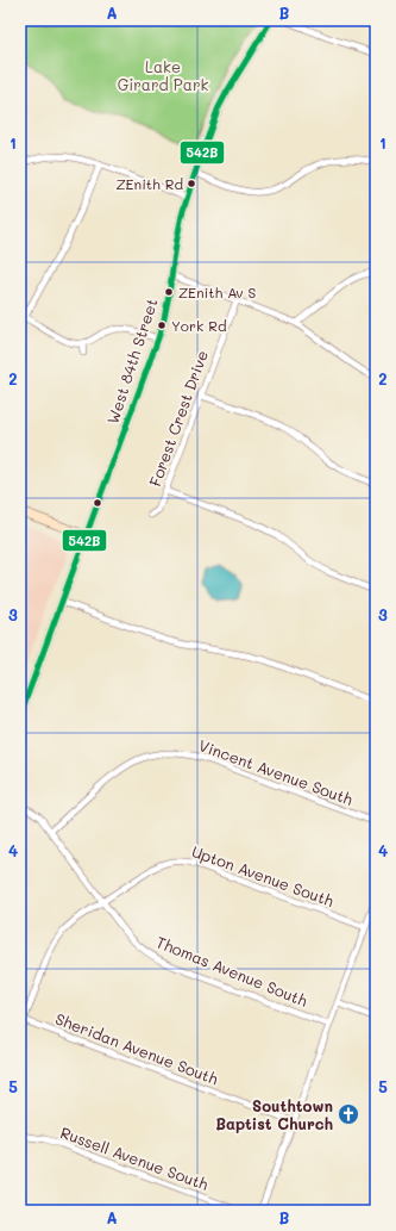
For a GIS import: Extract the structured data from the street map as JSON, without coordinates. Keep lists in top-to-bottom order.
{
  "streets": {
    "street": [
      "West 84th Street",
      "Forest Crest Drive",
      "Vincent Avenue South",
      "Upton Avenue South",
      "Thomas Avenue South",
      "Sheridan Avenue South",
      "Russell Avenue South"
    ]
  },
  "crossings": [
    ["Vincent Avenue South", "Thomas Avenue South"],
    ["Upton Avenue South", "Thomas Avenue South"],
    ["Upton Avenue South", "Sheridan Avenue South"]
  ],
  "parks": ["Lake Girard Park"],
  "places": {
    "other": ["ZEnith Rd", "ZEnith Av S", "York Rd"],
    "church": ["Southtown Baptist Church"]
  },
  "lines": ["transit line 542B"],
  "grid": {
    "columns": ["A", "B"],
    "rows": [
      "1",
      "2",
      "3",
      "4",
      "5"
    ]
  }
}
